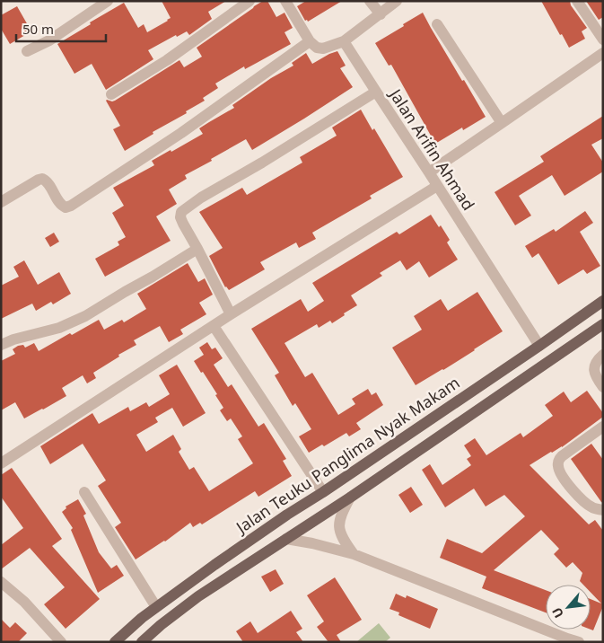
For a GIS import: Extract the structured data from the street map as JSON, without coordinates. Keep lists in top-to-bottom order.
{
  "streets": {
    "main road": ["Jalan Teuku Panglima Nyak Makam"],
    "street": ["Jalan Arifin Ahmad"]
  },
  "crossings": [
    ["Jalan Arifin Ahmad", "Jalan Teuku Panglima Nyak Makam"]
  ],
  "scale_bar": "50 m",
  "north": "bottom left"
}
